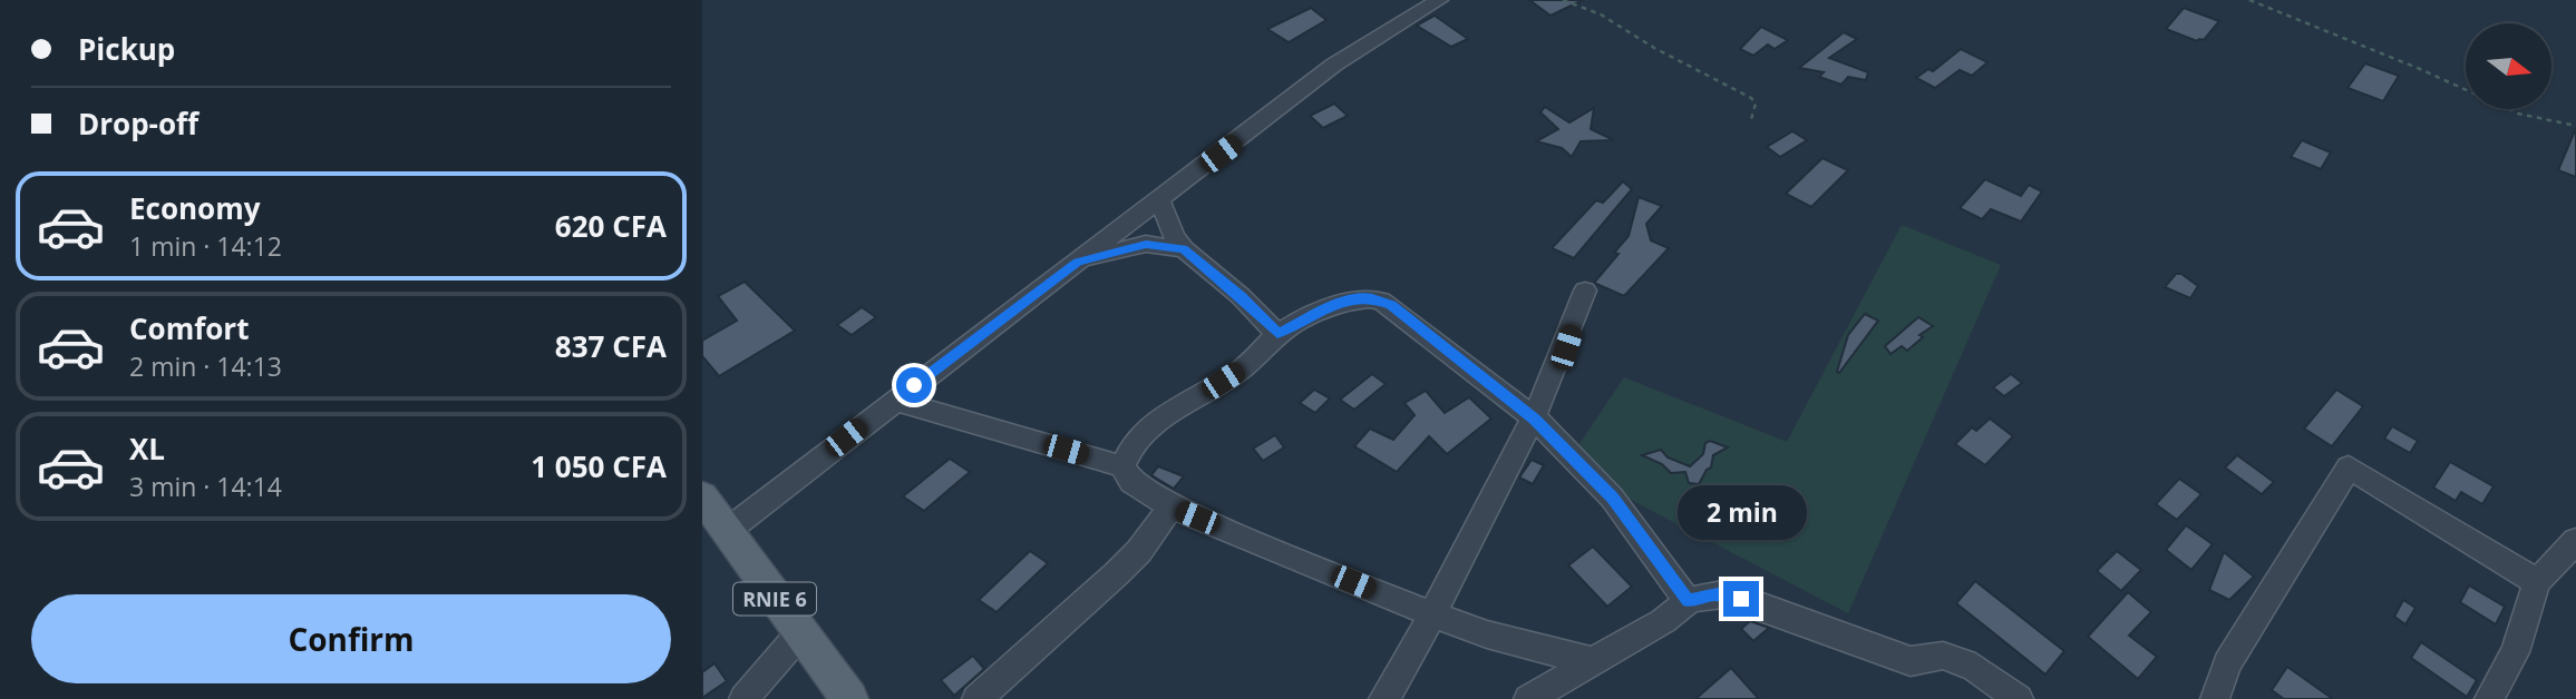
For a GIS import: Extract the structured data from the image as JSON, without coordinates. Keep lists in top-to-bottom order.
{
  "streets": {
    "main road": ["RNIE 6"]
  },
  "north": "right",
  "page": {
    "banner": ["Pickup", "Drop-off"],
    "list": [
      {
        "name": "Economy",
        "note": "1 min · 14:12",
        "value": "620 CFA"
      },
      {
        "name": "Comfort",
        "note": "2 min · 14:13",
        "value": "837 CFA"
      },
      {
        "name": "XL",
        "note": "3 min · 14:14",
        "value": "1 050 CFA"
      }
    ],
    "bubble": "2 min",
    "buttons": "Confirm"
  }
}
